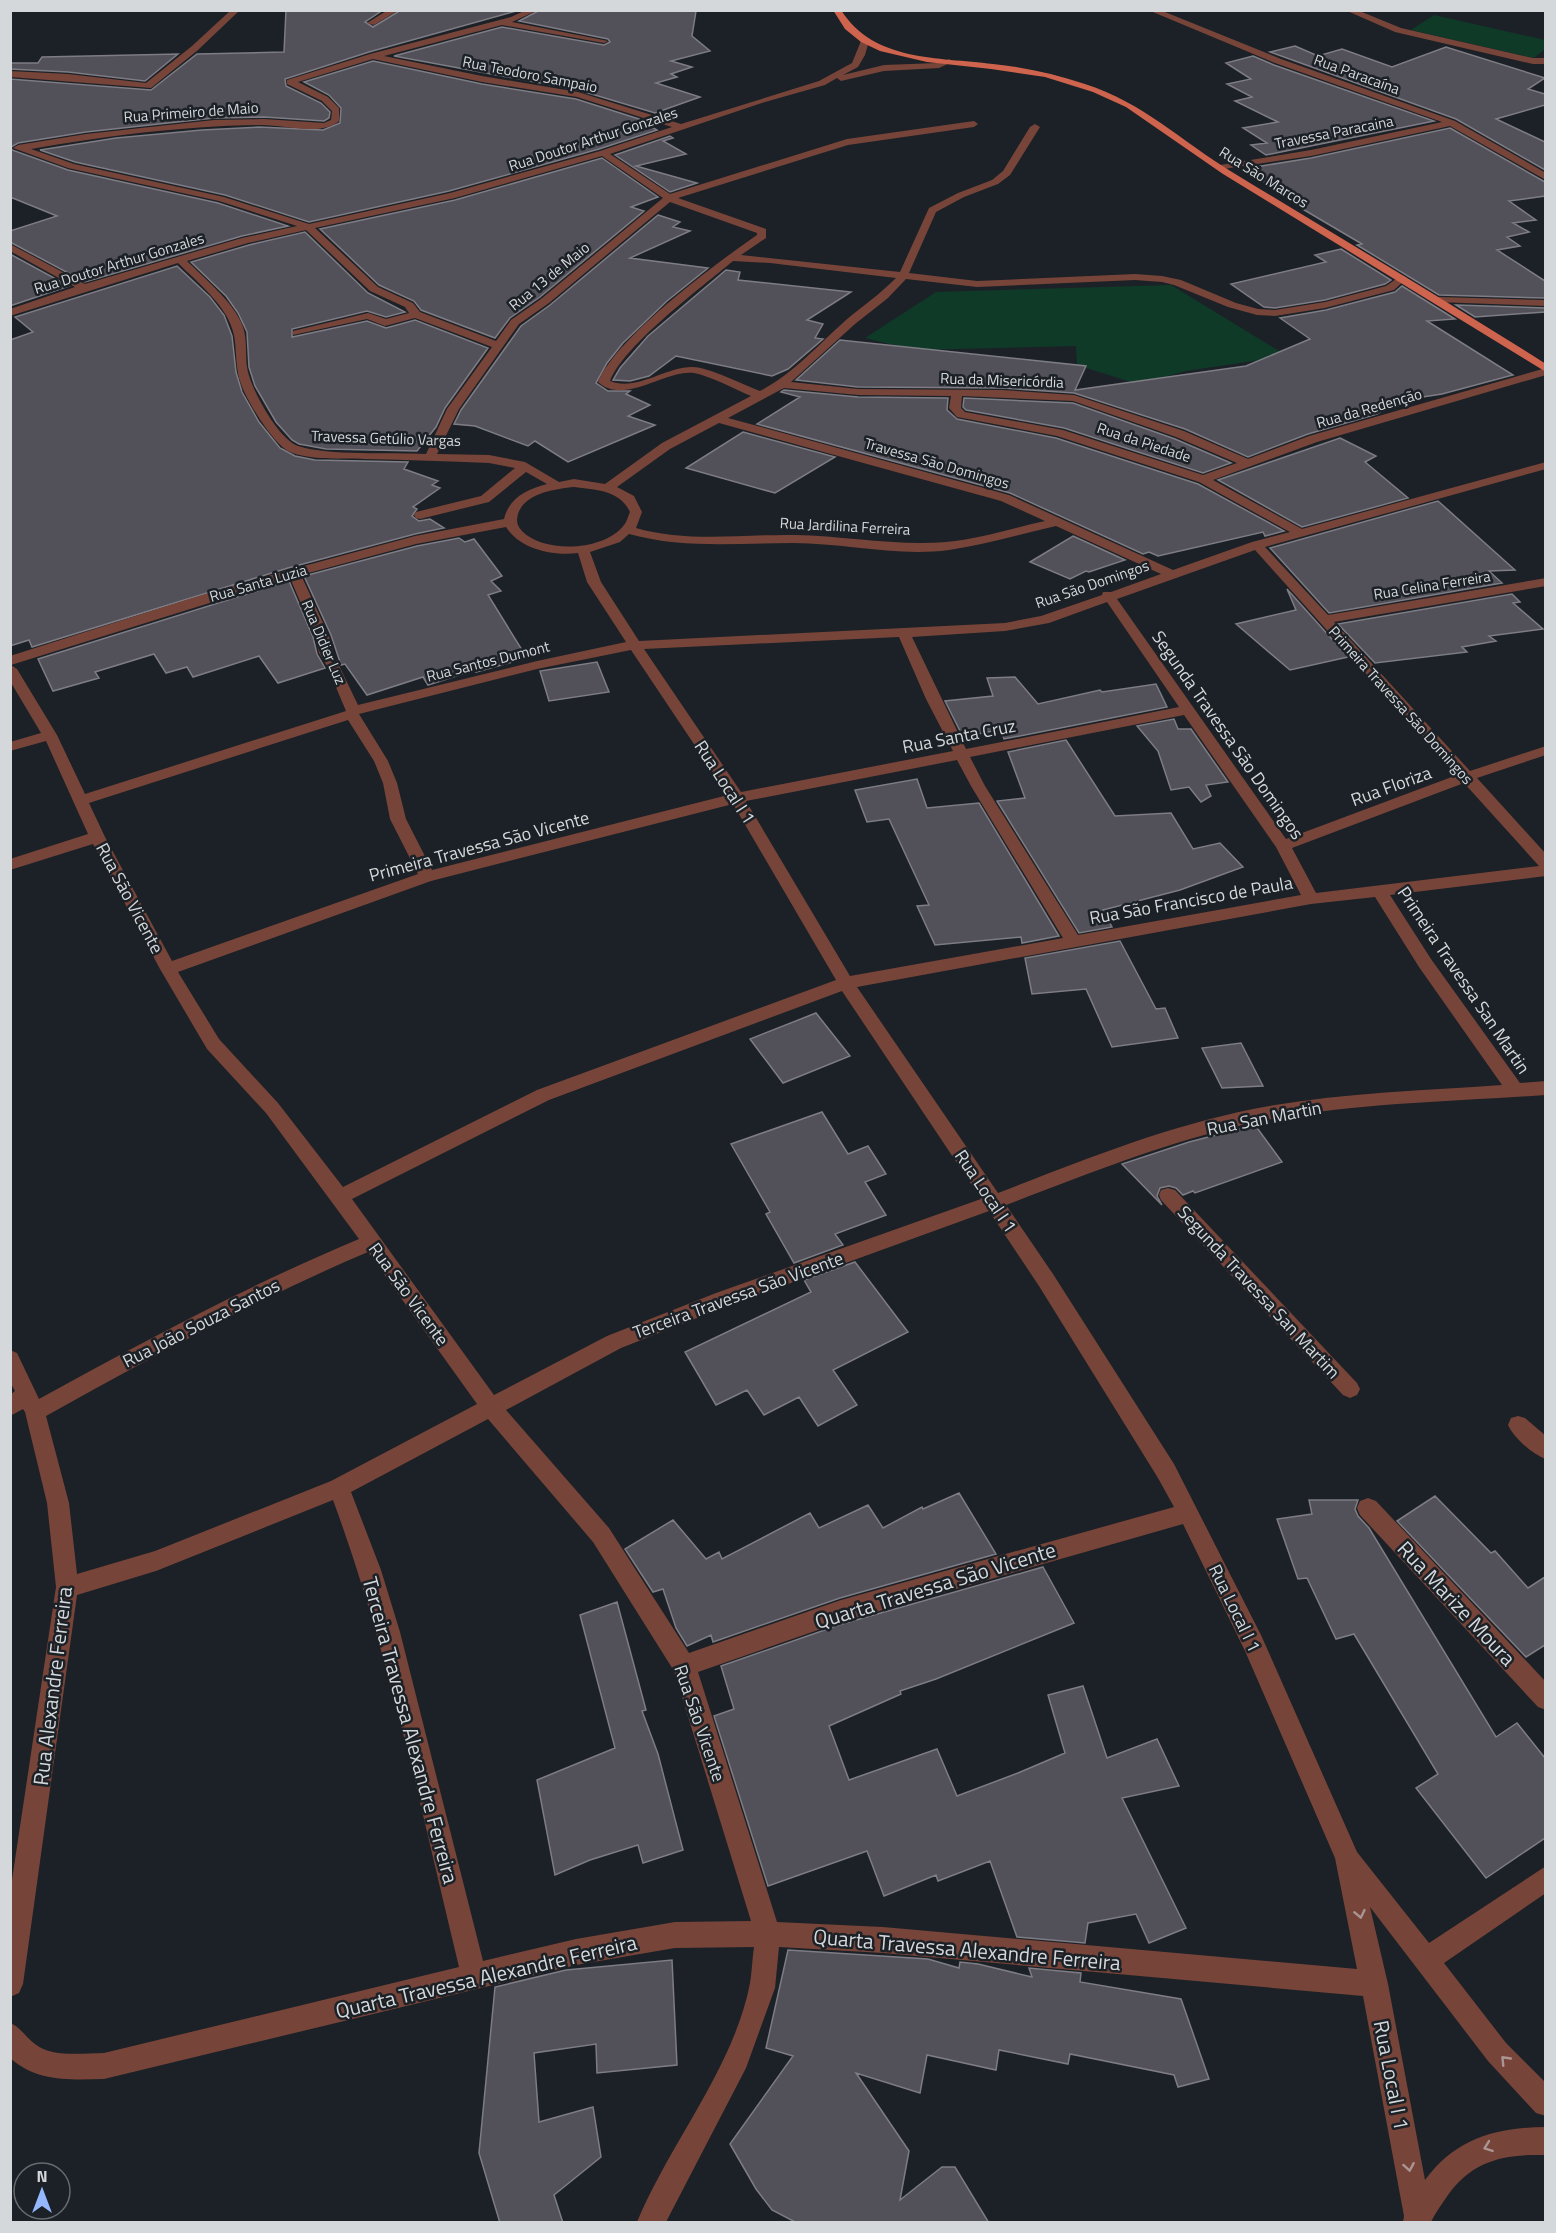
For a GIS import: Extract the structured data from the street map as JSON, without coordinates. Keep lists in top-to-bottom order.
{
  "streets": {
    "main road": ["Rua São Marcos"],
    "street": [
      "Rua Teodoro Sampaio",
      "Rua Paracaína",
      "Rua Primeiro de Maio",
      "Travessa Paracaina",
      "Rua Doutor Arthur Gonzales",
      "Rua 13 de Maio",
      "Rua da Misericórdia",
      "Rua da Redenção",
      "Travessa Getúlio Vargas",
      "Rua da Piedade",
      "Travessa São Domingos",
      "Rua Jardilina Ferreira",
      "Rua Santa Luzia",
      "Rua São Domingos",
      "Rua Celina Ferreira",
      "Rua Didier Luz",
      "Rua Santos Dumont",
      "Primeira Travessa São Domingos",
      "Segunda Travessa São Domingos",
      "Rua Santa Cruz",
      "Rua Local I 1",
      "Rua Floriza",
      "Primeira Travessa São Vicente",
      "Rua São Vicente",
      "Rua São Francisco de Paula",
      "Primeira Travessa San Martin",
      "Rua San Martin",
      "Segunda Travessa San Martim",
      "Terceira Travessa São Vicente",
      "Rua João Souza Santos",
      "Quarta Travessa São Vicente",
      "Rua Marize Moura",
      "Rua Alexandre Ferreira",
      "Terceira Travessa Alexandre Ferreira",
      "Quarta Travessa Alexandre Ferreira"
    ]
  },
  "crossings": [
    ["Rua Teodoro Sampaio", "Rua Primeiro de Maio"],
    ["Rua Teodoro Sampaio", "Rua Doutor Arthur Gonzales"],
    ["Rua Paracaína", "Travessa Paracaina"],
    ["Rua Primeiro de Maio", "Rua Doutor Arthur Gonzales"],
    ["Travessa Paracaina", "Rua São Marcos"],
    ["Rua Doutor Arthur Gonzales", "Rua São Marcos"],
    ["Rua Doutor Arthur Gonzales", "Travessa Getúlio Vargas"],
    ["Rua São Marcos", "Rua da Redenção"],
    ["Rua 13 de Maio", "Travessa Getúlio Vargas"],
    ["Rua da Misericórdia", "Rua da Redenção"],
    ["Rua da Misericórdia", "Rua da Piedade"],
    ["Rua da Redenção", "Rua da Piedade"],
    ["Rua da Piedade", "Rua São Domingos"],
    ["Travessa São Domingos", "Rua Jardilina Ferreira"],
    ["Travessa São Domingos", "Rua São Domingos"],
    ["Rua Santa Luzia", "Rua Didier Luz"],
    ["Rua São Domingos", "Rua Santos Dumont"],
    ["Rua São Domingos", "Primeira Travessa São Domingos"],
    ["Rua São Domingos", "Segunda Travessa São Domingos"],
    ["Rua São Domingos", "Rua Local I 1"],
    ["Rua Celina Ferreira", "Primeira Travessa São Domingos"],
    ["Rua Didier Luz", "Rua Santos Dumont"],
    ["Rua Didier Luz", "Primeira Travessa São Vicente"],
    ["Rua Santos Dumont", "Rua Local I 1"],
    ["Primeira Travessa São Domingos", "Rua Floriza"],
    ["Segunda Travessa São Domingos", "Rua Santa Cruz"],
    ["Segunda Travessa São Domingos", "Rua Floriza"],
    ["Segunda Travessa São Domingos", "Rua São Francisco de Paula"],
    ["Rua Santa Cruz", "Rua Local I 1"],
    ["Rua Santa Cruz", "Primeira Travessa São Vicente"],
    ["Rua Local I 1", "Primeira Travessa São Vicente"],
    ["Rua Local I 1", "Rua São Francisco de Paula"],
    ["Rua Local I 1", "Rua San Martin"],
    ["Rua Local I 1", "Terceira Travessa São Vicente"],
    ["Rua Local I 1", "Quarta Travessa São Vicente"],
    ["Rua Local I 1", "Quarta Travessa Alexandre Ferreira"],
    ["Primeira Travessa São Vicente", "Rua São Vicente"],
    ["Rua São Vicente", "Rua São Francisco de Paula"],
    ["Rua São Vicente", "Terceira Travessa São Vicente"],
    ["Rua São Vicente", "Rua João Souza Santos"],
    ["Rua São Vicente", "Quarta Travessa São Vicente"],
    ["Rua São Vicente", "Quarta Travessa Alexandre Ferreira"],
    ["Rua São Francisco de Paula", "Primeira Travessa San Martin"],
    ["Primeira Travessa San Martin", "Rua San Martin"],
    ["Rua San Martin", "Terceira Travessa São Vicente"],
    ["Terceira Travessa São Vicente", "Rua Alexandre Ferreira"],
    ["Terceira Travessa São Vicente", "Terceira Travessa Alexandre Ferreira"],
    ["Rua João Souza Santos", "Rua Alexandre Ferreira"],
    ["Terceira Travessa Alexandre Ferreira", "Quarta Travessa Alexandre Ferreira"]
  ],
  "north": "top"
}
